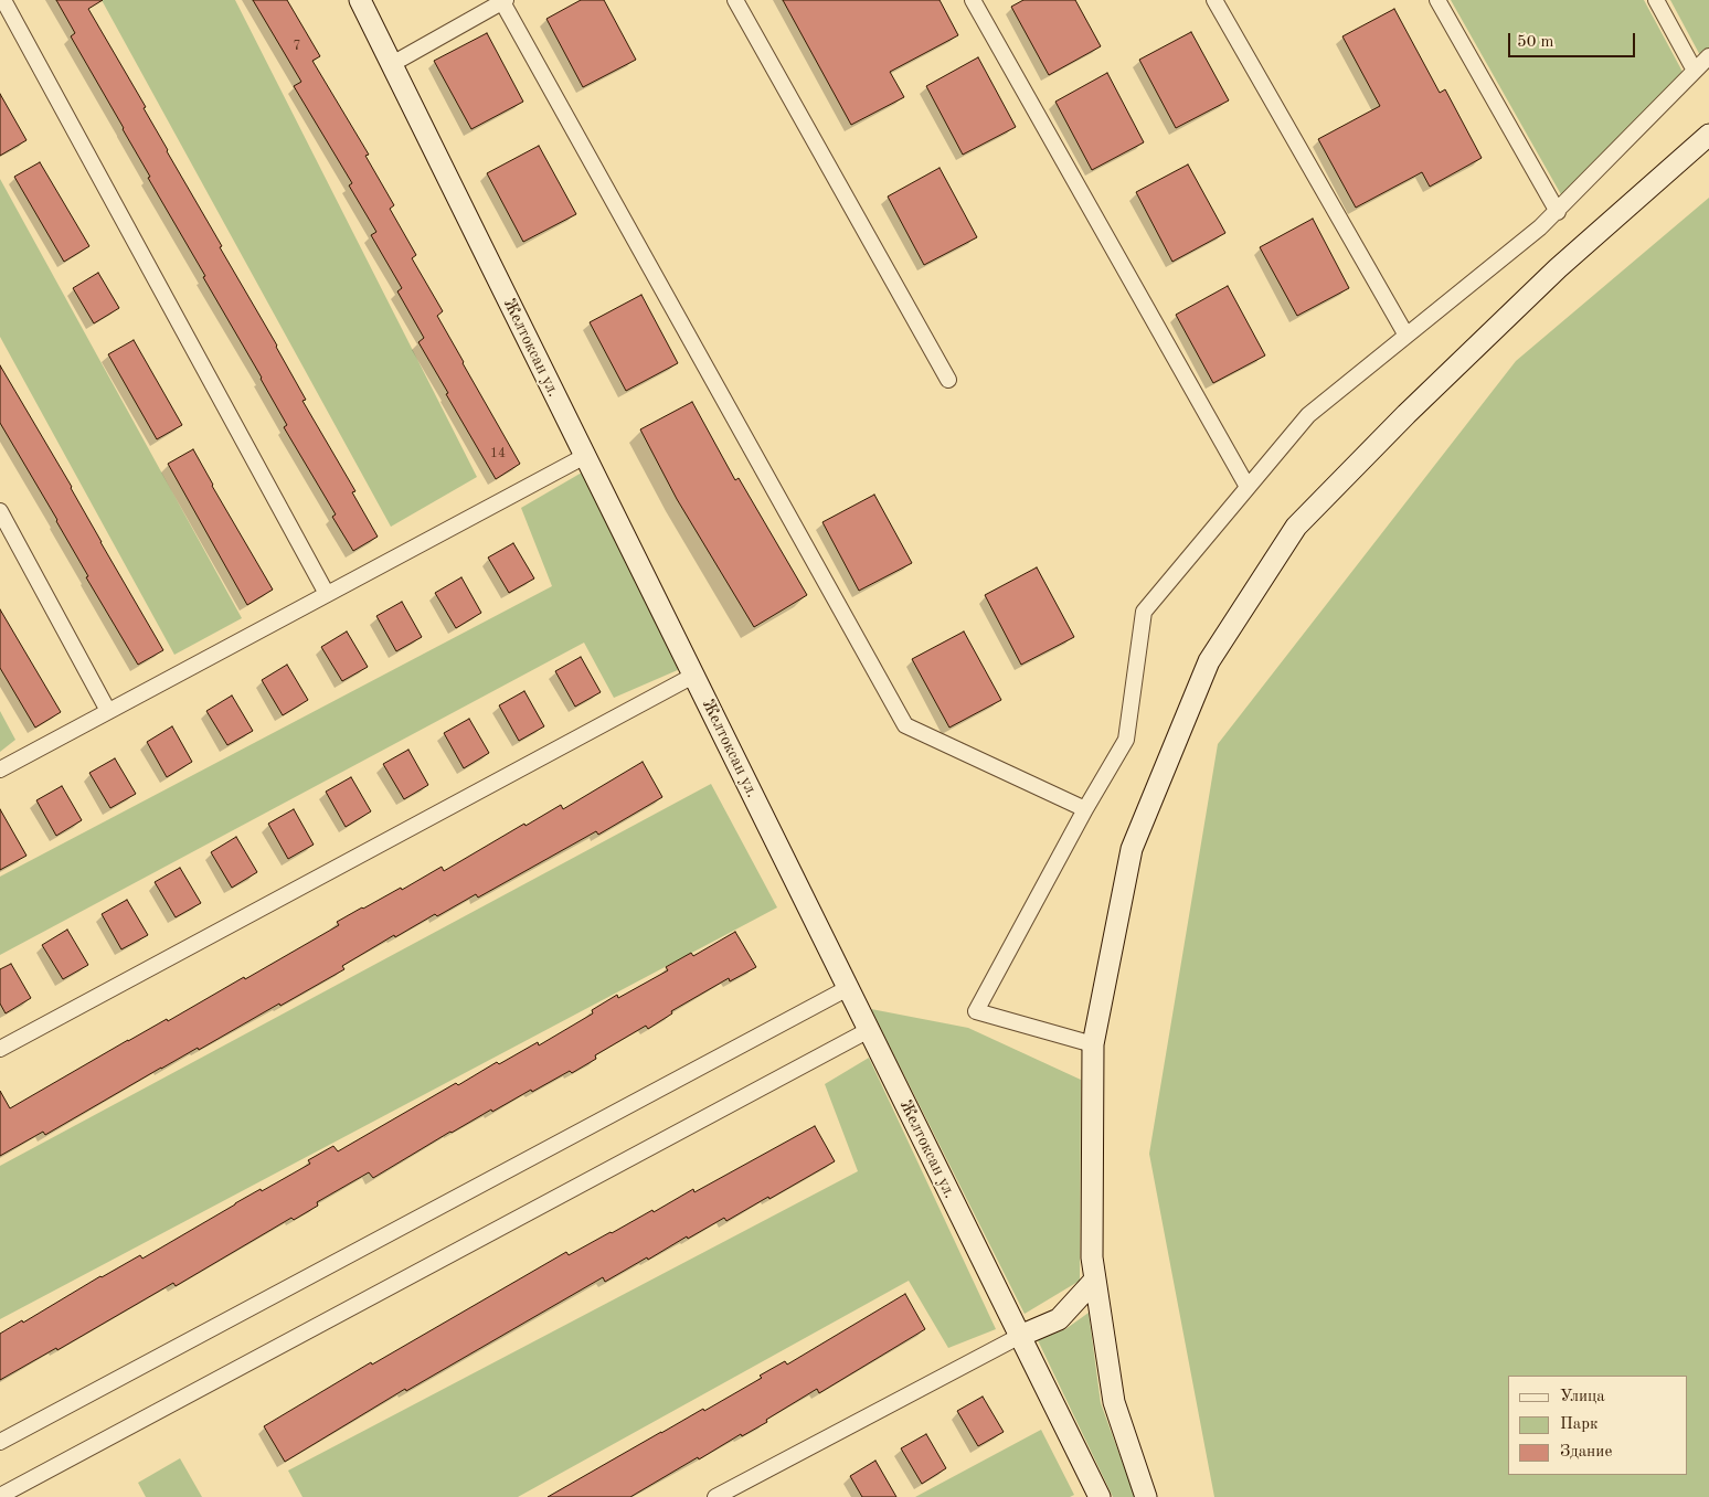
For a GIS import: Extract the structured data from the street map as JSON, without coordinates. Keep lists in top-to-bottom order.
{
  "streets": {
    "street": ["Желтоксан ул."]
  },
  "house_numbers": ["7", "14"],
  "legend": ["Улица", "Парк", "Здание"],
  "scale_bar": "50 m"
}
